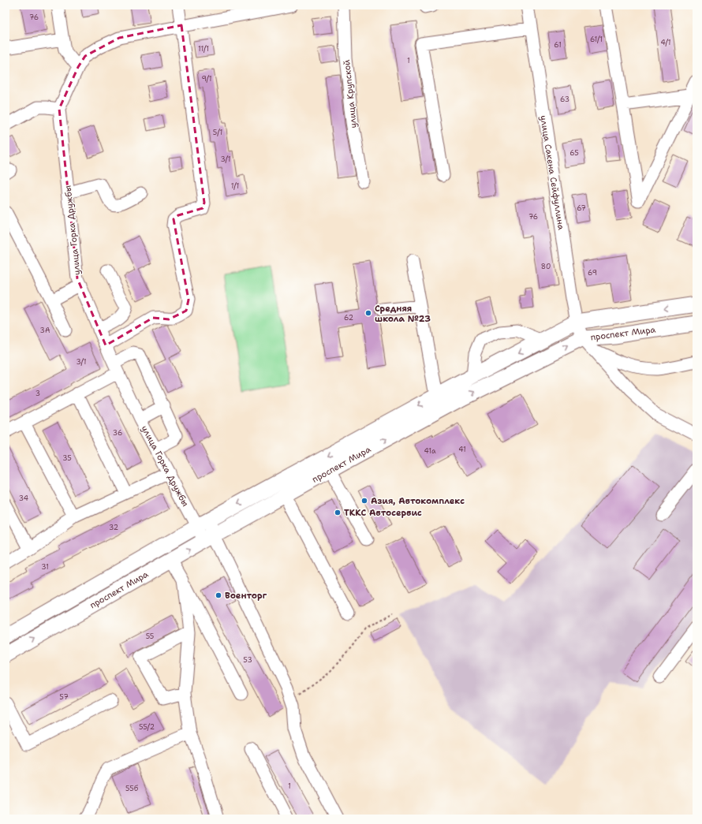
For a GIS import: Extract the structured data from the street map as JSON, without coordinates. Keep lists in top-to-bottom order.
{
  "streets": {
    "main road": ["проспект Мира"],
    "street": ["улица Крупской", "улица Сакена Сейфуллина", "улица Горка Дружбы"]
  },
  "crossings": [
    ["улица Сакена Сейфуллина", "проспект Мира"],
    ["улица Горка Дружбы", "проспект Мира"]
  ],
  "places": [
    "Средняя школа №23",
    "Азия, Автокомплекс",
    "ТККС Автосервис",
    "Военторг"
  ],
  "house_numbers": [
    "76",
    "61/1",
    "4/1",
    "61",
    "11/1",
    "1",
    "9/1",
    "63",
    "5/1",
    "65",
    "3/1",
    "1/1",
    "67",
    "76",
    "80",
    "69",
    "62",
    "3А",
    "3/1",
    "3",
    "36",
    "41",
    "41а",
    "35",
    "34",
    "32",
    "31",
    "55",
    "53",
    "57",
    "55/2",
    "1",
    "55б"
  ]
}
